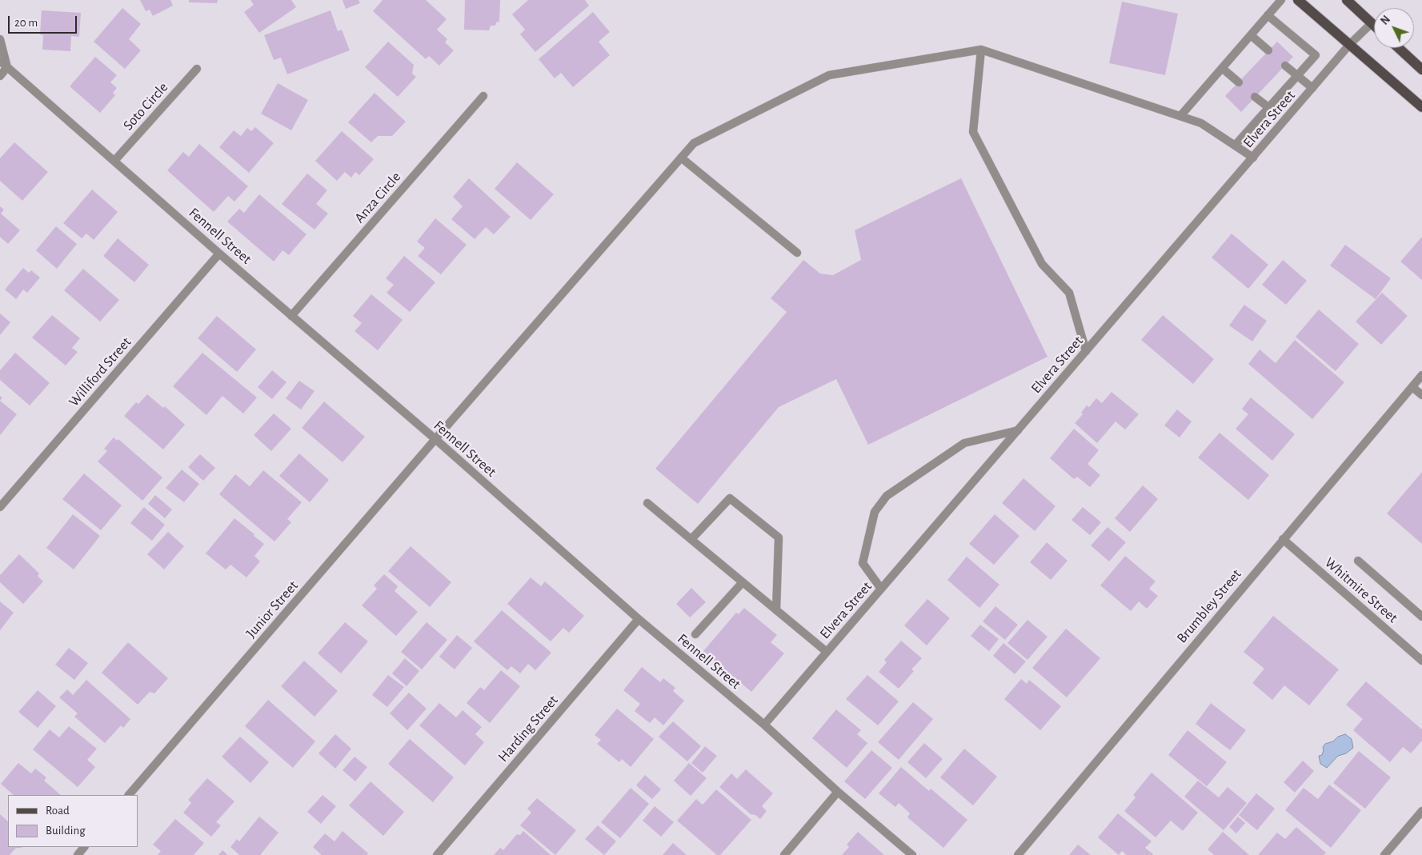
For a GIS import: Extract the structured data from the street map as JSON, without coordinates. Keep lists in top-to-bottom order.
{
  "streets": {
    "street": [
      "Soto Circle",
      "Elvera Street",
      "Anza Circle",
      "Fennell Street",
      "Williford Street",
      "Whitmire Street",
      "Brumbley Street",
      "Junior Street",
      "Harding Street"
    ]
  },
  "crossings": [
    ["Soto Circle", "Fennell Street"],
    ["Elvera Street", "Fennell Street"],
    ["Anza Circle", "Fennell Street"],
    ["Fennell Street", "Williford Street"],
    ["Fennell Street", "Junior Street"],
    ["Fennell Street", "Harding Street"],
    ["Whitmire Street", "Brumbley Street"]
  ],
  "legend": ["Road", "Building"],
  "scale_bar": "20 m",
  "north": "top left"
}
